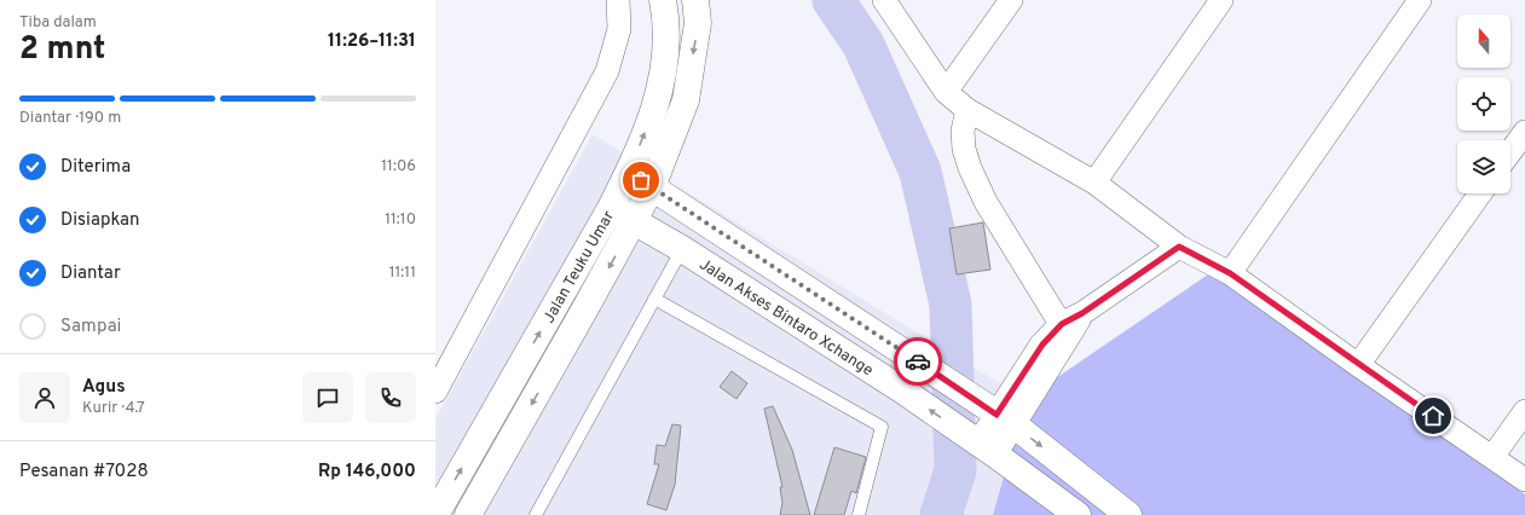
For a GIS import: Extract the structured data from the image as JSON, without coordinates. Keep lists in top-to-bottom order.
{
  "streets": {
    "main road": ["Jalan Teuku Umar", "Jalan Akses Bintaro Xchange"]
  },
  "crossings": [
    ["Jalan Teuku Umar", "Jalan Akses Bintaro Xchange"]
  ],
  "north": "top",
  "page": {
    "heading": ["2 mnt", "Tiba dalam", "11:26–11:31"],
    "panel": [
      "Agus",
      "Kurir · 4.7",
      "Pesanan #7028",
      "Rp 146,000"
    ],
    "bar": "Diantar · 190 m",
    "list": [
      ["Diterima", "11:06"],
      ["Disiapkan", "11:10"],
      ["Diantar", "11:11"],
      "Sampai"
    ]
  }
}
